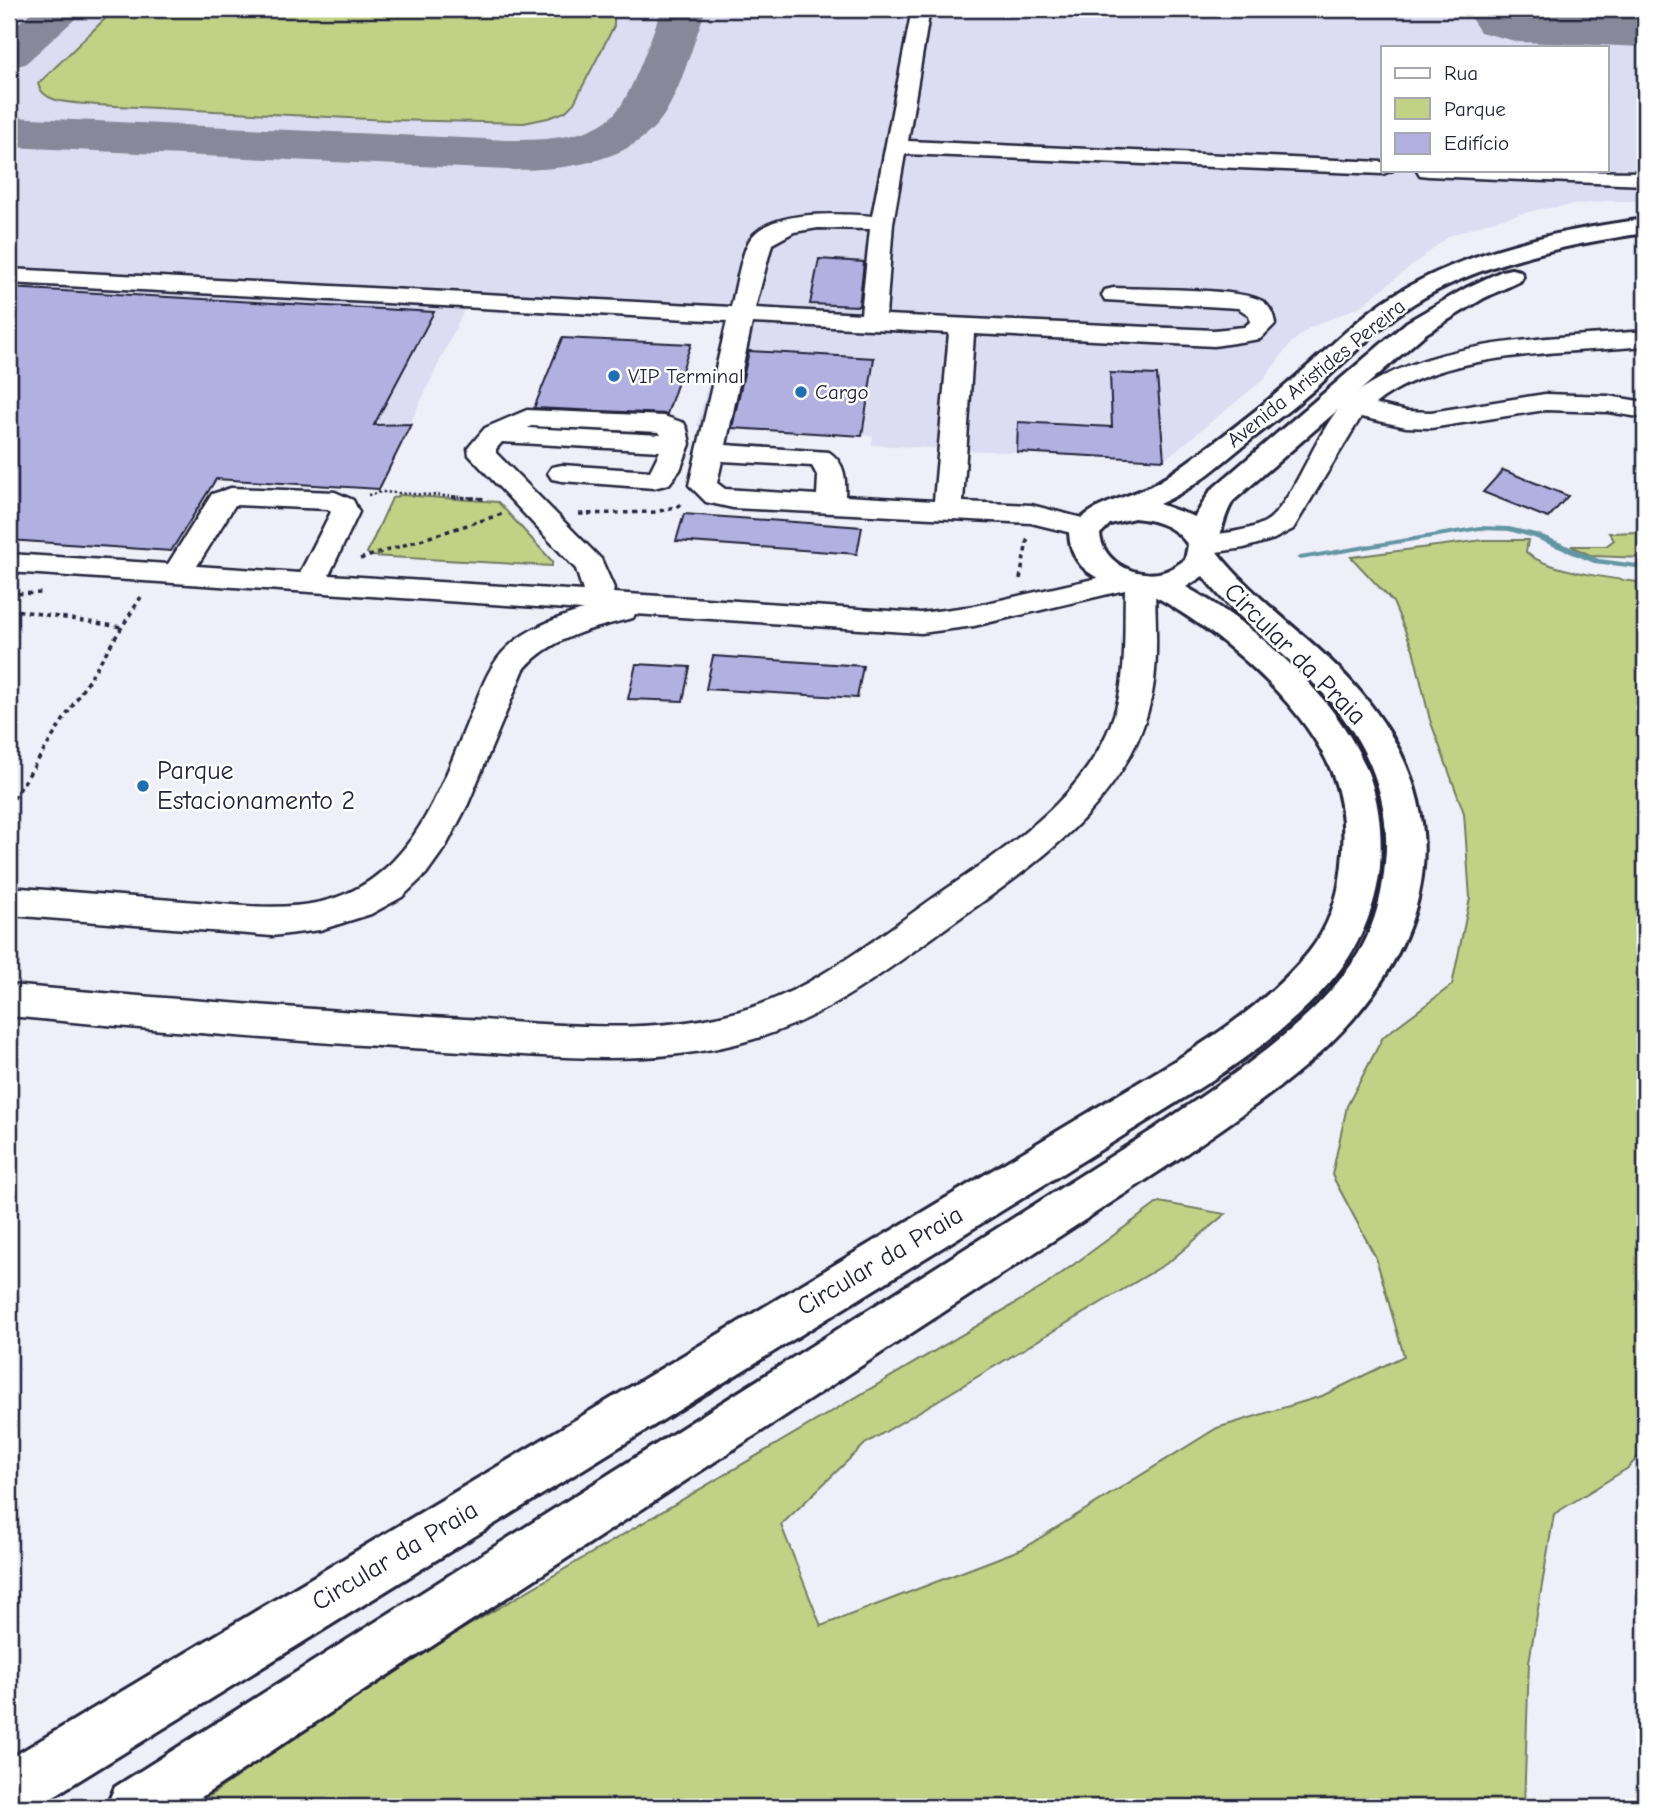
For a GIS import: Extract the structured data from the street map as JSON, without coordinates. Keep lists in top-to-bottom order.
{
  "streets": {
    "highway": ["Avenida Aristides Pereira", "Circular da Praia"]
  },
  "crossings": [
    ["Avenida Aristides Pereira", "Circular da Praia"]
  ],
  "places": ["VIP Terminal", "Cargo", "Parque Estacionamento 2"],
  "legend": ["Rua", "Parque", "Edifício"]
}
